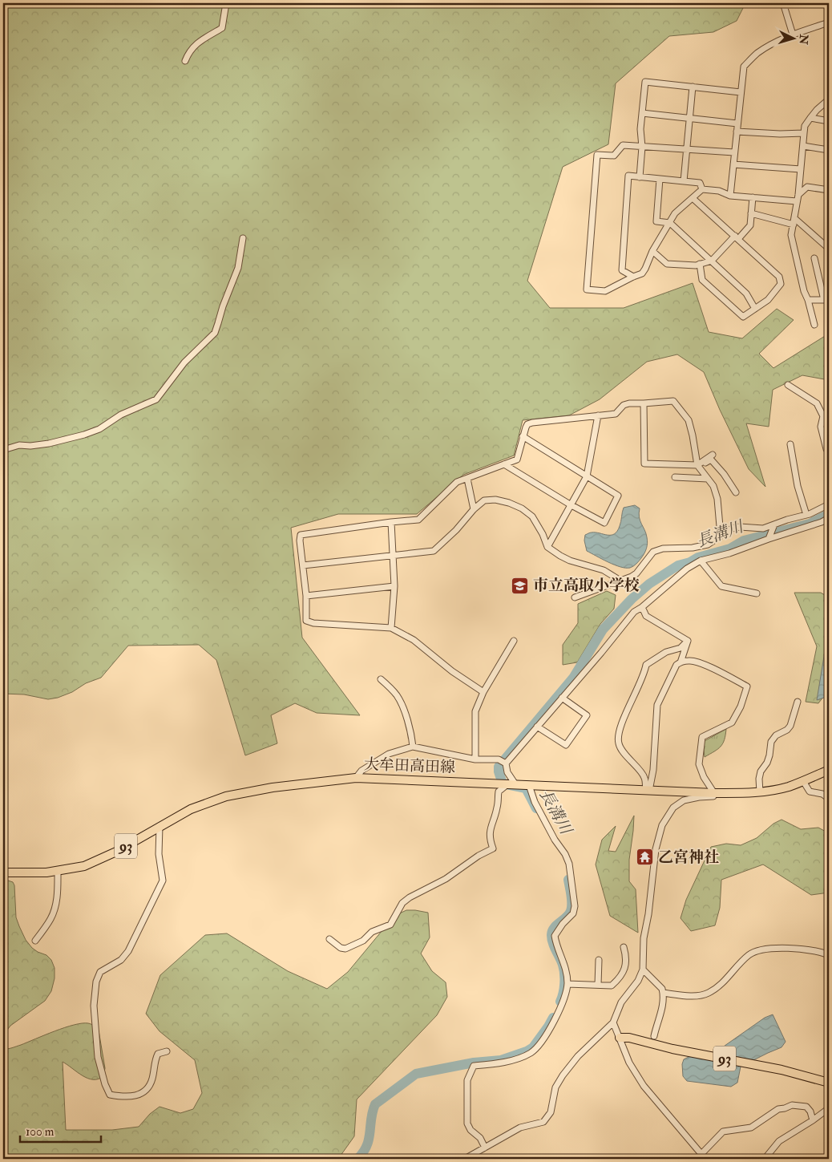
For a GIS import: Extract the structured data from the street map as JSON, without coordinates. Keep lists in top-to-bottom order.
{
  "streets": {
    "main road": ["大牟田高田線", "93"]
  },
  "water": ["長溝川"],
  "places": {
    "school or university": ["市立高取小学校"],
    "temple": ["乙宮神社"]
  },
  "scale_bar": "100 m",
  "north": "right"
}
